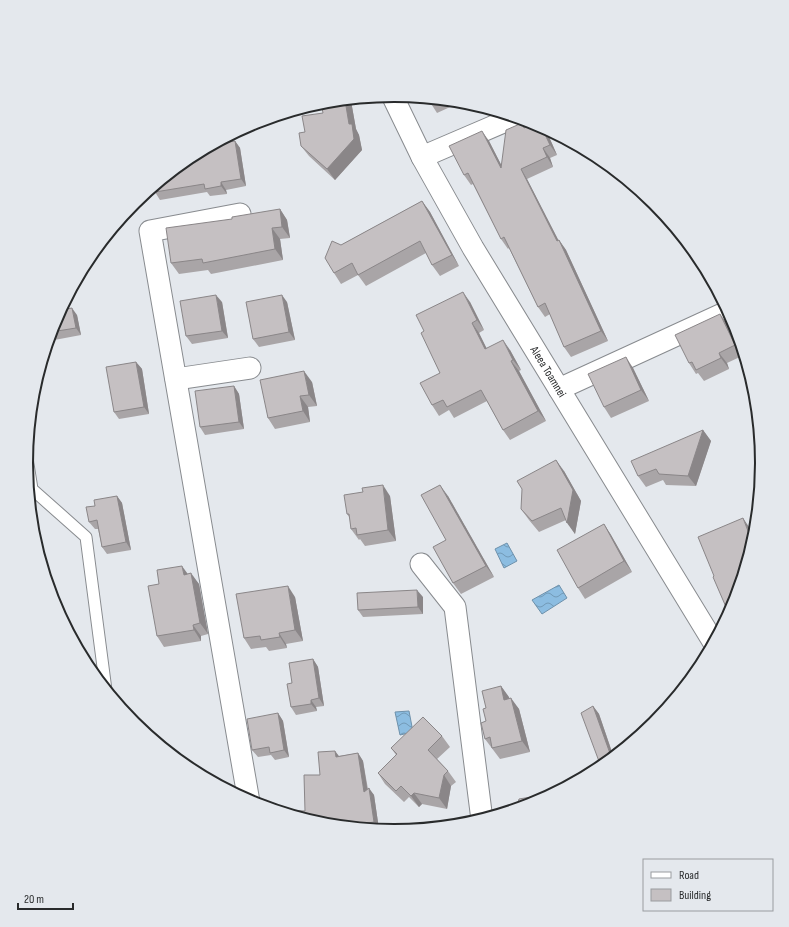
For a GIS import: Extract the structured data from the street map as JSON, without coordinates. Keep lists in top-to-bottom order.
{
  "streets": {
    "street": ["Aleea Toamnei"]
  },
  "legend": ["Road", "Building"],
  "scale_bar": "20 m"
}
